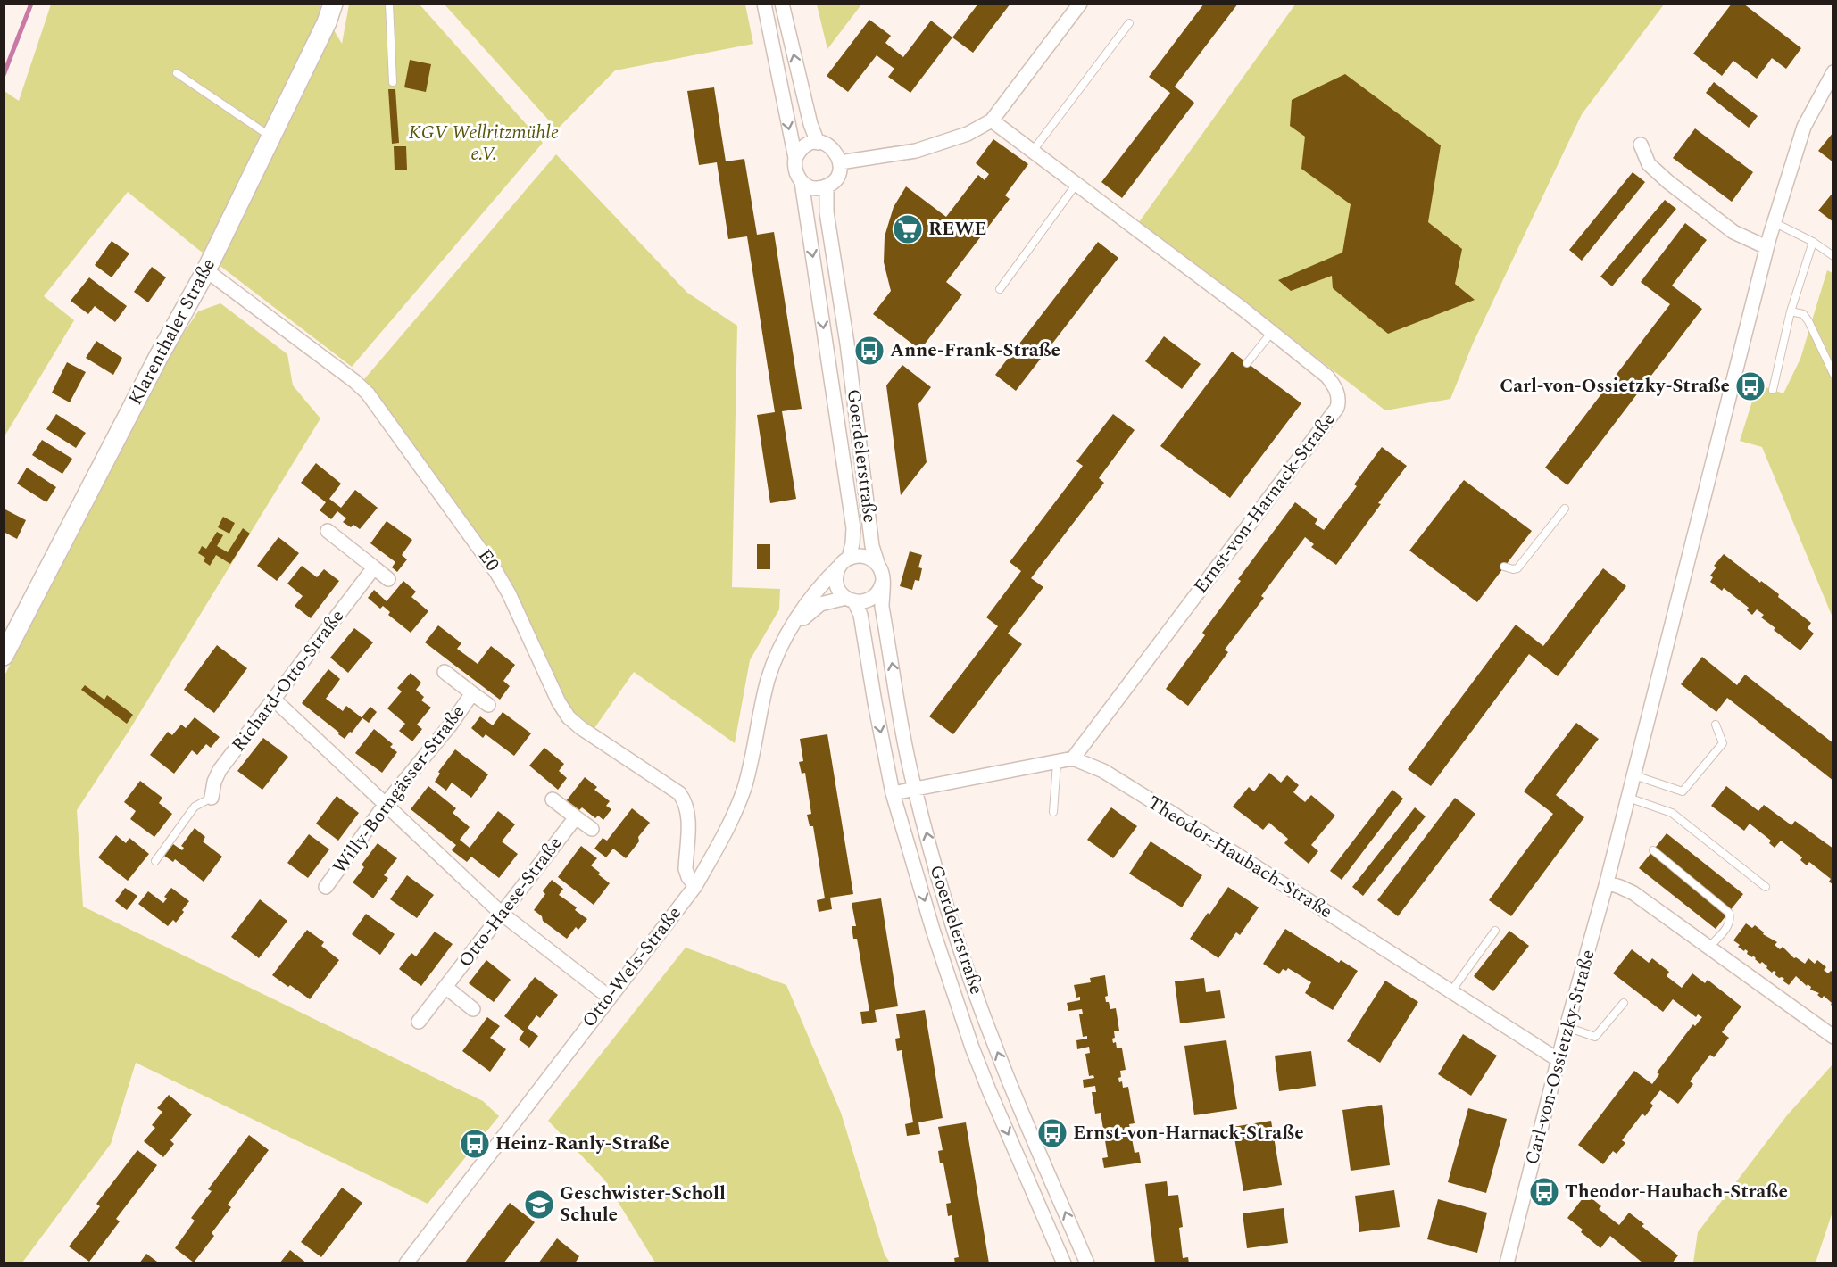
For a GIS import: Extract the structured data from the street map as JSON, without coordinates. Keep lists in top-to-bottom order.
{
  "streets": {
    "main road": ["Klarenthaler Straße"],
    "street": [
      "Goerdelerstraße",
      "Ernst-von-Harnack-Straße",
      "E0",
      "Richard-Otto-Straße",
      "Willy-Borngässer-Straße",
      "Theodor-Haubach-Straße",
      "Otto-Haese-Straße",
      "Otto-Wels-Straße",
      "Carl-von-Ossietzky-Straße"
    ]
  },
  "crossings": [
    ["Klarenthaler Straße", "E0"],
    ["Goerdelerstraße", "Otto-Wels-Straße"],
    ["Ernst-von-Harnack-Straße", "Theodor-Haubach-Straße"],
    ["E0", "Otto-Wels-Straße"],
    ["Theodor-Haubach-Straße", "Carl-von-Ossietzky-Straße"]
  ],
  "parks": ["KGV Wellritzmühle e.V."],
  "places": {
    "supermarket": ["REWE"],
    "bus stop": [
      "Anne-Frank-Straße",
      "Carl-von-Ossietzky-Straße",
      "Ernst-von-Harnack-Straße",
      "Heinz-Ranly-Straße",
      "Theodor-Haubach-Straße"
    ],
    "school or university": ["Geschwister-Scholl Schule"]
  }
}
